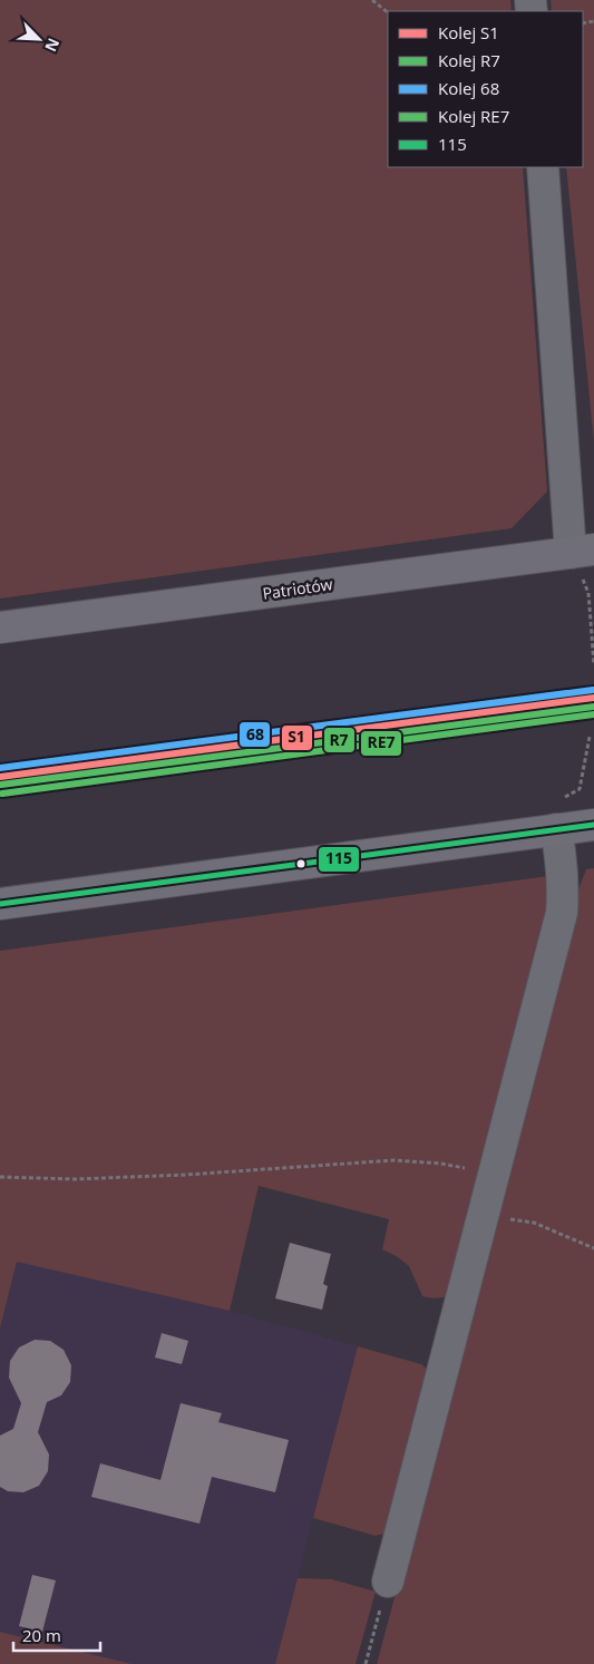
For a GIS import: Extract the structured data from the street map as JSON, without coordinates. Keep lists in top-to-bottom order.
{
  "streets": {
    "main road": ["Patriotów"]
  },
  "lines": [
    "rail line 68",
    "rail line S1",
    "rail line R7",
    "rail line RE7",
    "transit line 115"
  ],
  "legend": [
    "Kolej S1",
    "Kolej R7",
    "Kolej 68",
    "Kolej RE7",
    "115"
  ],
  "scale_bar": "20 m",
  "north": "bottom right"
}
